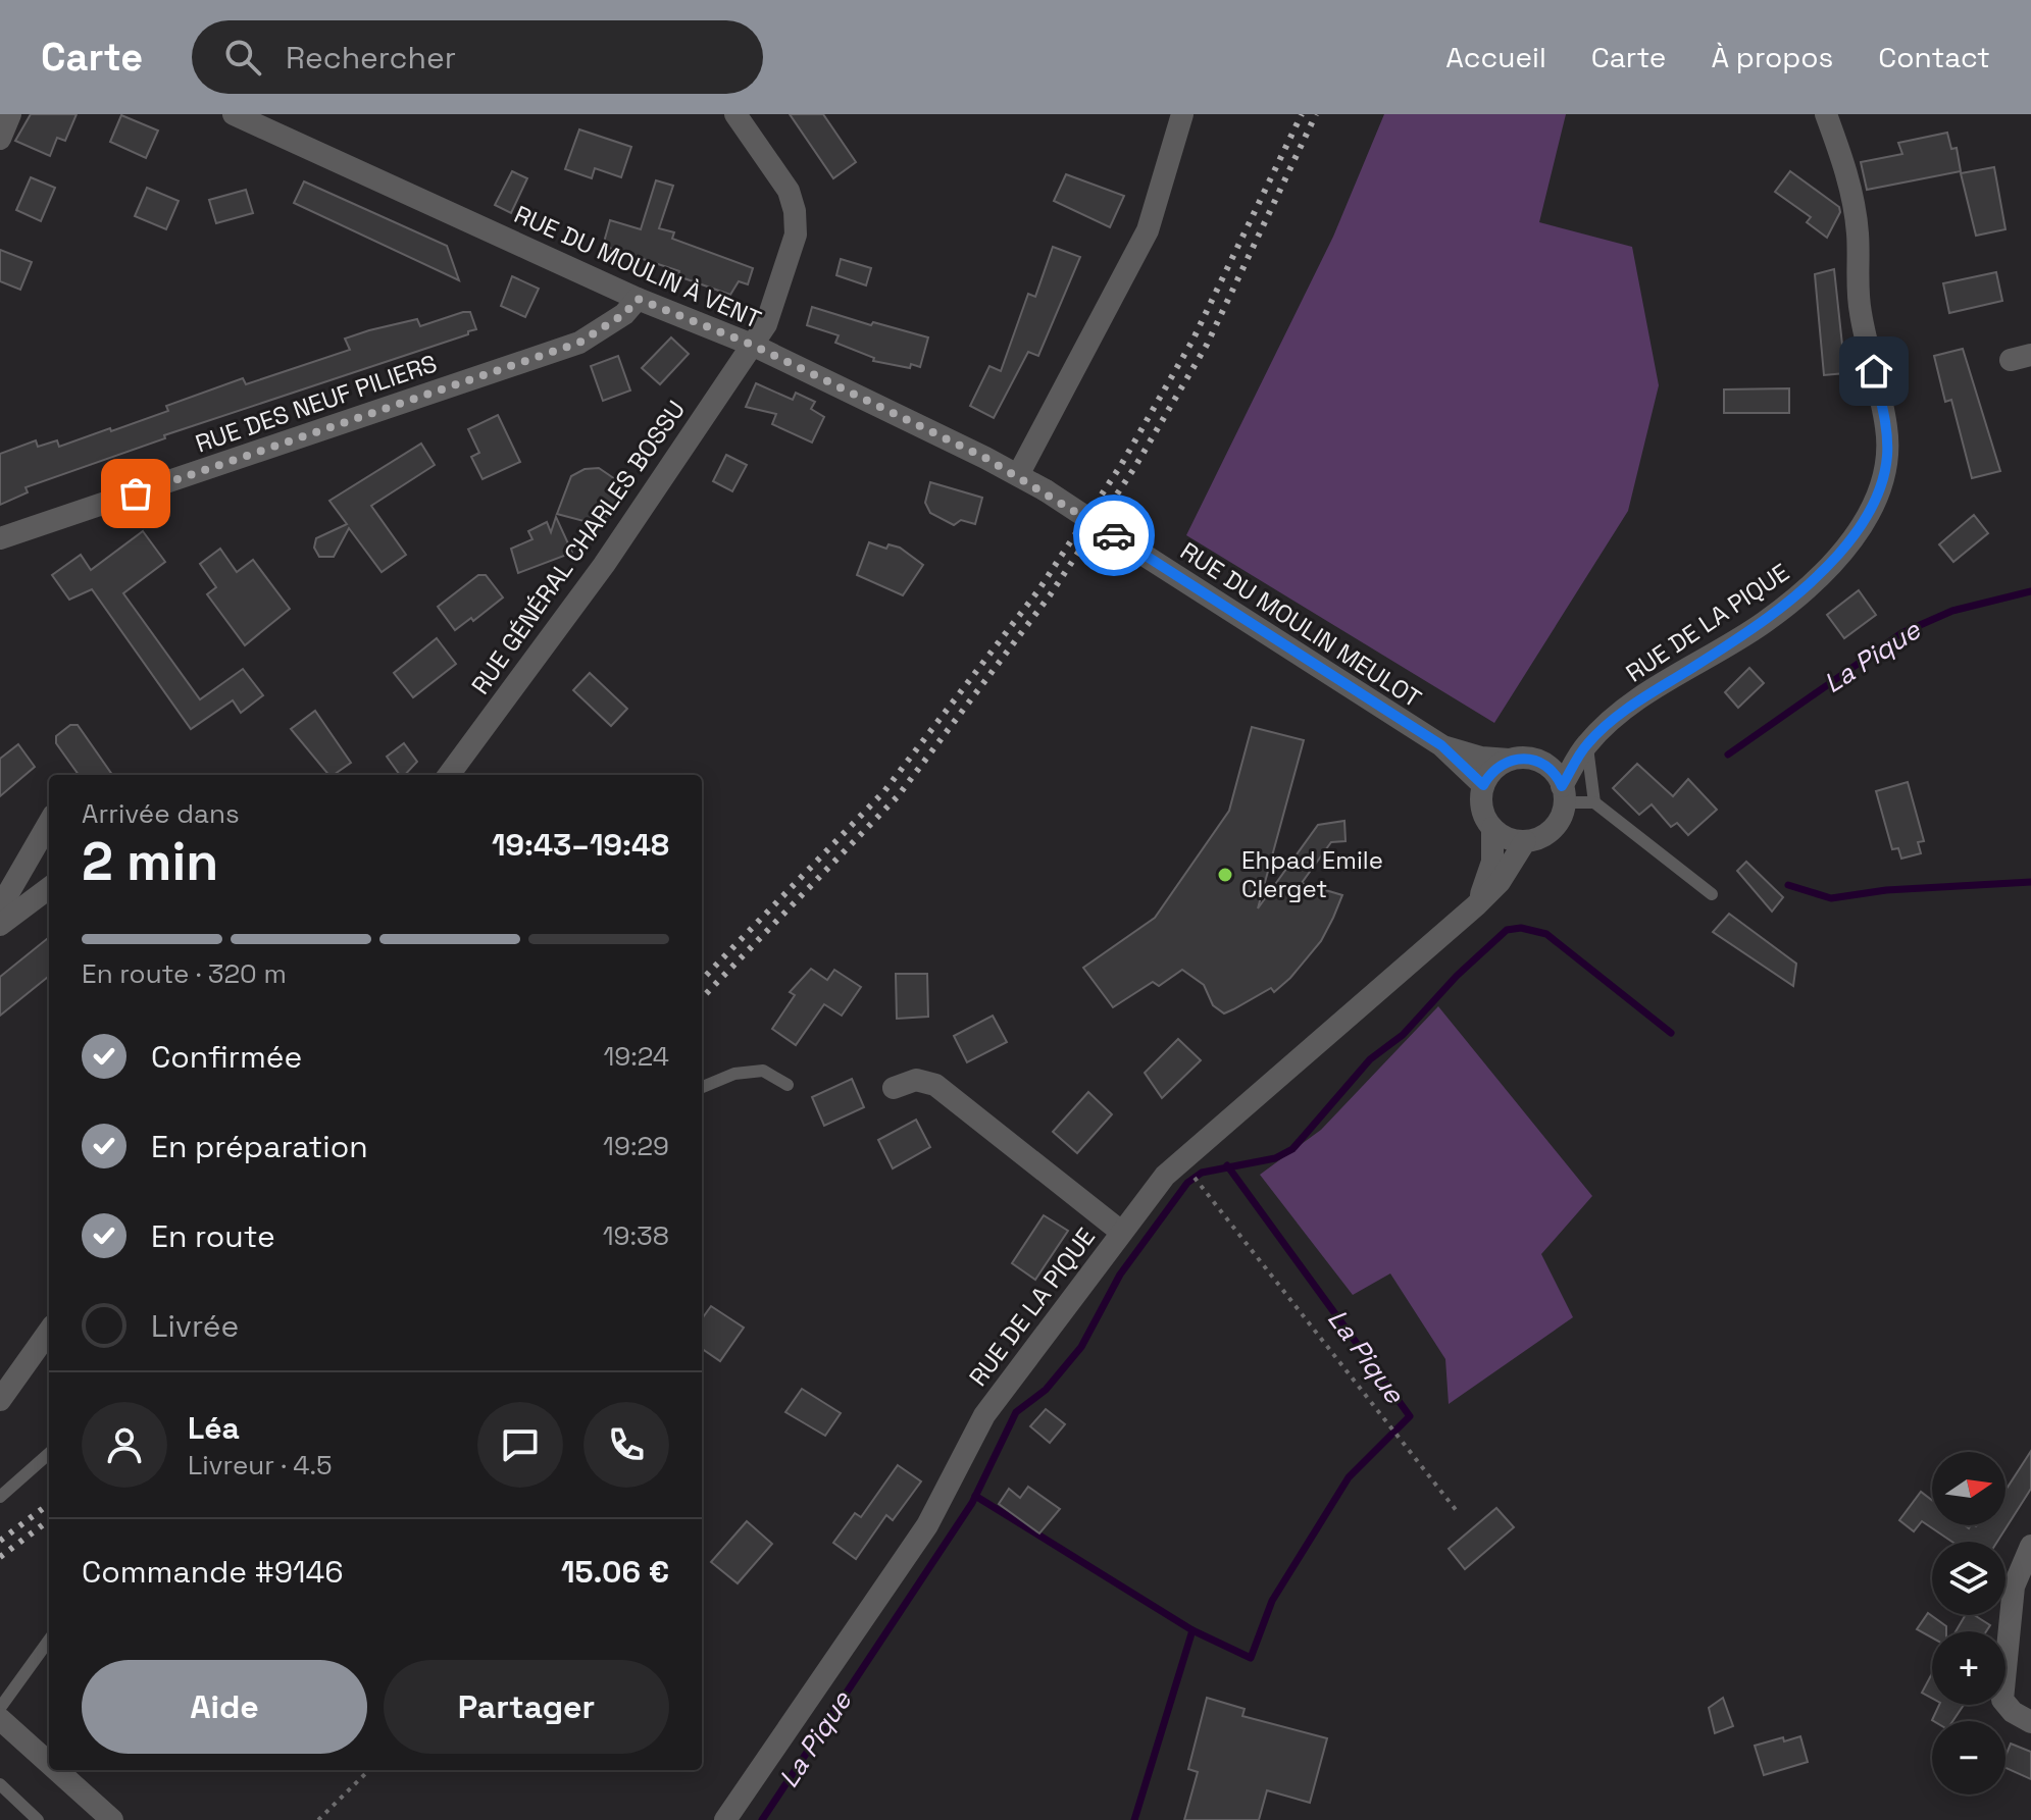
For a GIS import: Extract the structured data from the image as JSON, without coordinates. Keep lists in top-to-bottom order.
{
  "streets": {
    "street": [
      "RUE DU MOULIN À VENT",
      "RUE DES NEUF PILIERS",
      "RUE GÉNÉRAL CHARLES BOSSU",
      "RUE DE LA PIQUE",
      "RUE DU MOULIN MEULOT"
    ]
  },
  "crossings": [
    ["RUE DU MOULIN À VENT", "RUE DES NEUF PILIERS"],
    ["RUE DU MOULIN À VENT", "RUE GÉNÉRAL CHARLES BOSSU"],
    ["RUE DU MOULIN À VENT", "RUE DU MOULIN MEULOT"],
    ["RUE DE LA PIQUE", "RUE DU MOULIN MEULOT"]
  ],
  "water": ["La Pique"],
  "places": ["Ehpad Emile Clerget"],
  "north": "right",
  "page": {
    "header": "Carte",
    "search": "Rechercher",
    "nav": [
      "Accueil",
      "Carte",
      "À propos",
      "Contact"
    ],
    "heading": ["2 min", "Arrivée dans", "19:43–19:48"],
    "panel": [
      "Léa",
      "Livreur · 4.5",
      "Commande #9146",
      "15.06 €"
    ],
    "bar": "En route · 320 m",
    "list": [
      ["Confirmée", "19:24"],
      ["En préparation", "19:29"],
      ["En route", "19:38"],
      "Livrée"
    ],
    "map_buttons": ["+", "−"],
    "buttons": ["Aide", "Partager"]
  }
}
